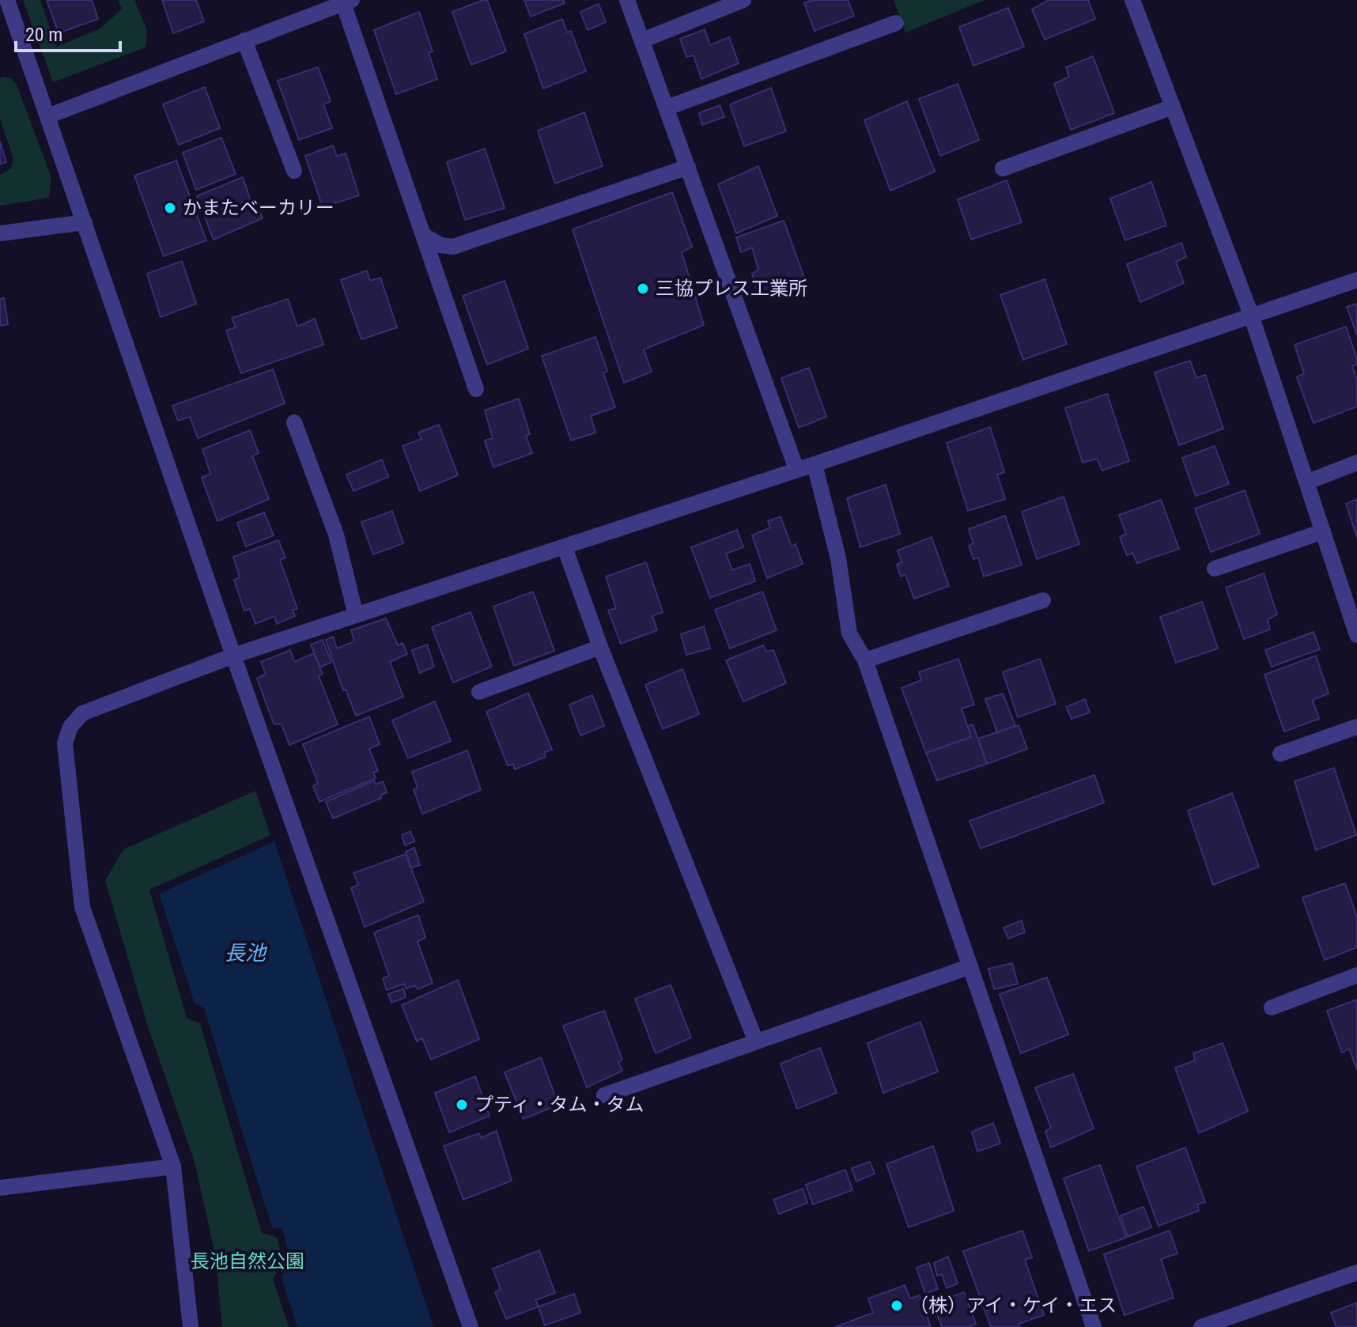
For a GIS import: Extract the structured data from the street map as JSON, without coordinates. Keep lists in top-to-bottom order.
{
  "water": ["長池"],
  "parks": ["長池自然公園"],
  "places": [
    "かまたベーカリー",
    "三協プレス工業所",
    "プティ・タム・タム",
    "（株）アイ・ケイ・エス"
  ],
  "scale_bar": "20 m"
}
